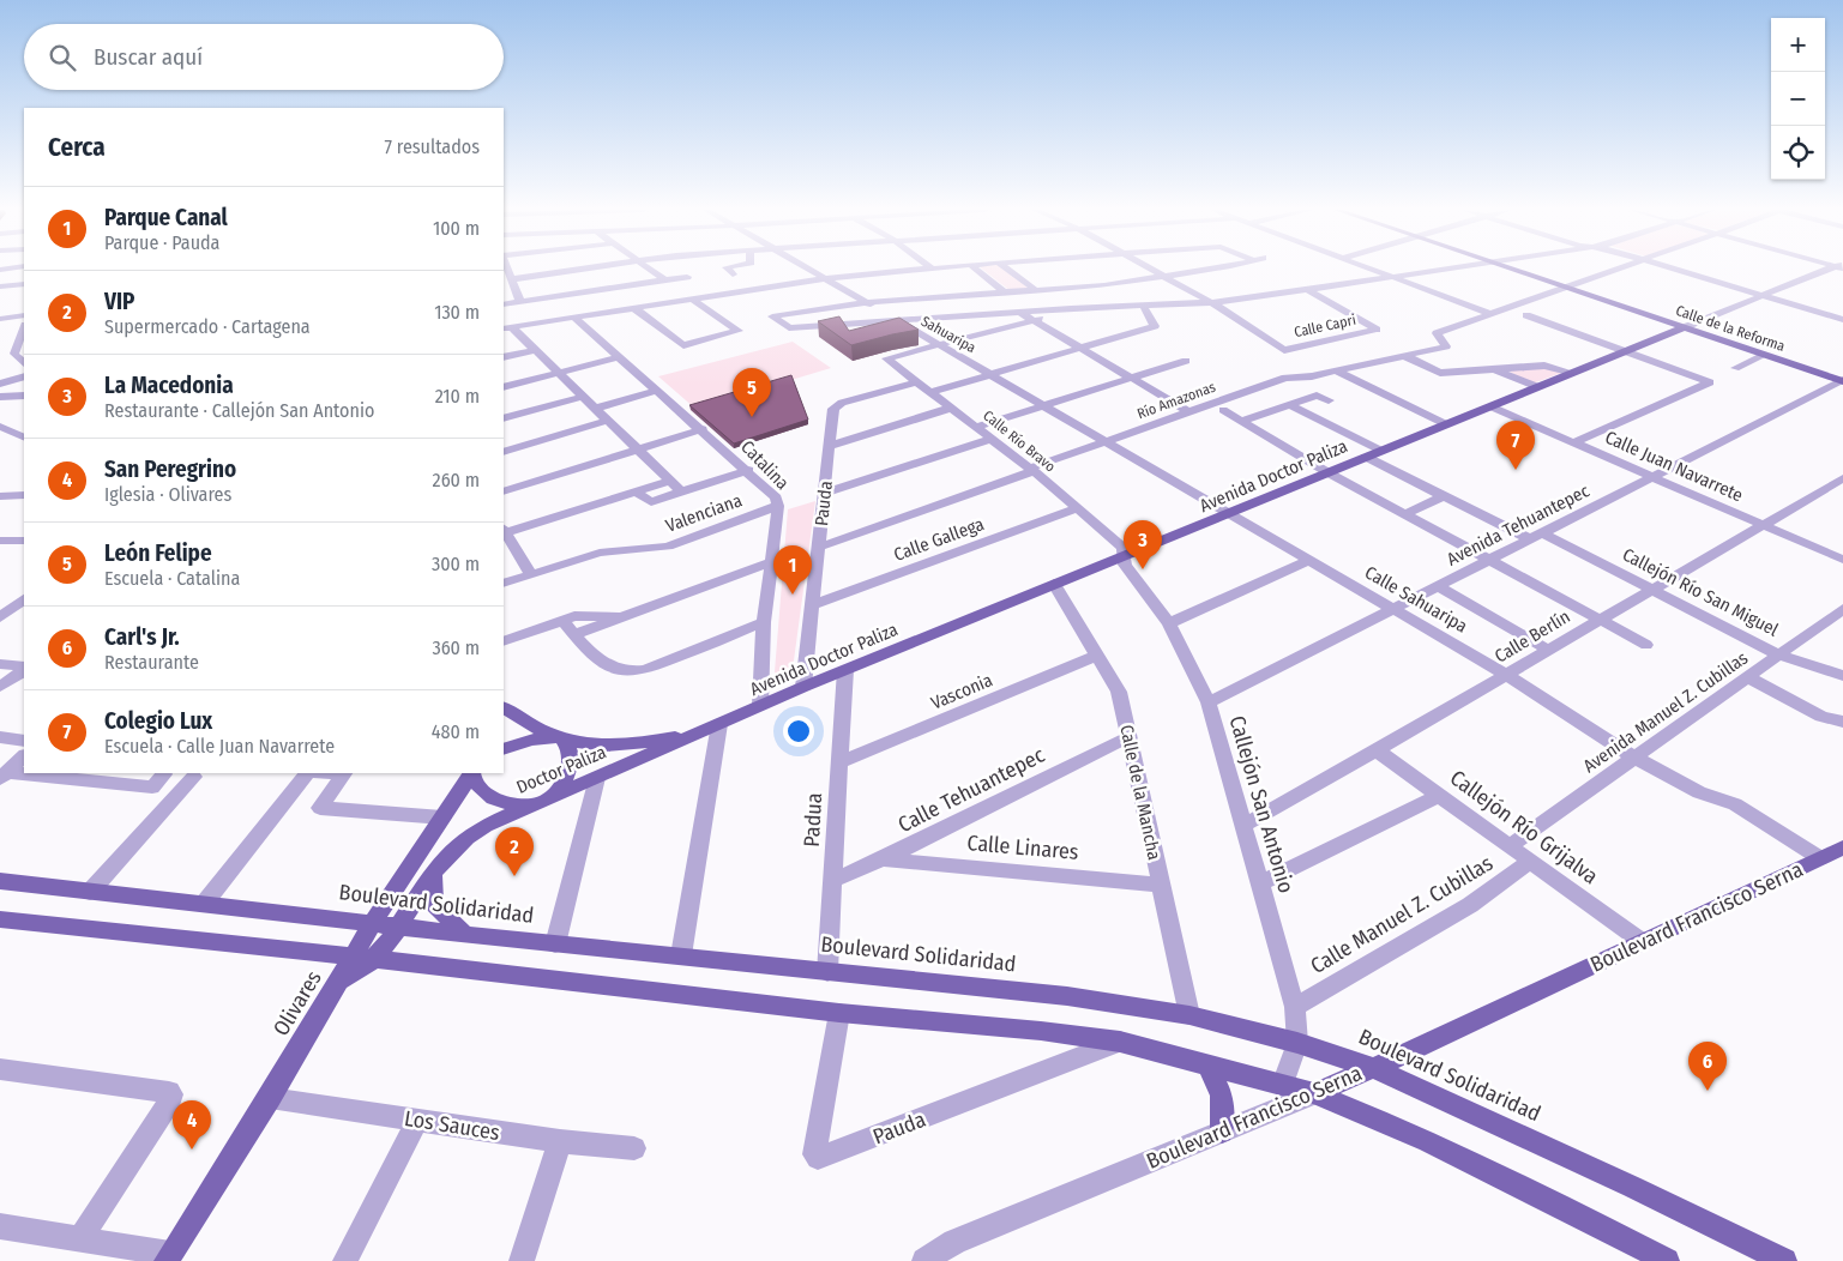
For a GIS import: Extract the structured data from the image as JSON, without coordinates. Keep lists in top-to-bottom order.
{
  "streets": {
    "main road": [
      "Calle de la Reforma",
      "Avenida Doctor Paliza",
      "Doctor Paliza",
      "Boulevard Solidaridad",
      "Boulevard Francisco Serna",
      "Olivares"
    ],
    "street": [
      "Calle Capri",
      "Sahuaripa",
      "Río Amazonas",
      "Calle Río Bravo",
      "Catalina",
      "Calle Juan Navarrete",
      "Pauda",
      "Valenciana",
      "Avenida Tehuantepec",
      "Calle Gallega",
      "Callejón Río San Miguel",
      "Calle Sahuaripa",
      "Calle Berlín",
      "Vasconia",
      "Avenida Manuel Z. Cubillas",
      "Calle Tehuantepec",
      "Calle de la Mancha",
      "Callejón San Antonio",
      "Padua",
      "Callejón Río Grijalva",
      "Calle Linares",
      "Calle Manuel Z. Cubillas",
      "Los Sauces"
    ]
  },
  "crossings": [
    ["Calle de la Reforma", "Avenida Doctor Paliza"],
    ["Calle de la Reforma", "Avenida Tehuantepec"],
    ["Sahuaripa", "Calle Río Bravo"],
    ["Sahuaripa", "Calle Sahuaripa"],
    ["Río Amazonas", "Calle Río Bravo"],
    ["Río Amazonas", "Pauda"],
    ["Río Amazonas", "Calle Sahuaripa"],
    ["Calle Río Bravo", "Avenida Doctor Paliza"],
    ["Calle Río Bravo", "Pauda"],
    ["Calle Río Bravo", "Calle Gallega"],
    ["Calle Río Bravo", "Callejón San Antonio"],
    ["Catalina", "Avenida Doctor Paliza"],
    ["Catalina", "Valenciana"],
    ["Calle Juan Navarrete", "Avenida Doctor Paliza"],
    ["Calle Juan Navarrete", "Avenida Tehuantepec"],
    ["Calle Juan Navarrete", "Calle Berlín"],
    ["Avenida Doctor Paliza", "Pauda"],
    ["Avenida Doctor Paliza", "Callejón Río San Miguel"],
    ["Avenida Doctor Paliza", "Calle Sahuaripa"],
    ["Avenida Doctor Paliza", "Doctor Paliza"],
    ["Avenida Doctor Paliza", "Calle de la Mancha"],
    ["Avenida Doctor Paliza", "Callejón San Antonio"],
    ["Avenida Doctor Paliza", "Padua"],
    ["Pauda", "Calle Gallega"],
    ["Avenida Tehuantepec", "Callejón Río San Miguel"],
    ["Avenida Tehuantepec", "Calle Sahuaripa"],
    ["Avenida Tehuantepec", "Callejón San Antonio"],
    ["Callejón Río San Miguel", "Calle Berlín"],
    ["Callejón Río San Miguel", "Avenida Manuel Z. Cubillas"],
    ["Calle Sahuaripa", "Calle Berlín"],
    ["Calle Sahuaripa", "Avenida Manuel Z. Cubillas"],
    ["Calle Sahuaripa", "Boulevard Francisco Serna"],
    ["Calle Berlín", "Callejón San Antonio"],
    ["Calle Berlín", "Callejón Río Grijalva"],
    ["Vasconia", "Calle de la Mancha"],
    ["Vasconia", "Padua"],
    ["Avenida Manuel Z. Cubillas", "Callejón Río Grijalva"],
    ["Doctor Paliza", "Boulevard Solidaridad"],
    ["Doctor Paliza", "Olivares"],
    ["Calle Tehuantepec", "Calle de la Mancha"],
    ["Calle Tehuantepec", "Padua"],
    ["Calle Tehuantepec", "Calle Linares"],
    ["Calle de la Mancha", "Calle Linares"],
    ["Calle de la Mancha", "Boulevard Solidaridad"],
    ["Callejón San Antonio", "Boulevard Solidaridad"],
    ["Callejón San Antonio", "Calle Manuel Z. Cubillas"],
    ["Padua", "Boulevard Solidaridad"],
    ["Callejón Río Grijalva", "Calle Manuel Z. Cubillas"],
    ["Callejón Río Grijalva", "Boulevard Francisco Serna"],
    ["Boulevard Solidaridad", "Boulevard Francisco Serna"],
    ["Olivares", "Los Sauces"]
  ],
  "page": {
    "map_buttons": ["+", "−"],
    "search": "Buscar aquí",
    "heading": ["Cerca", "7 resultados"],
    "list": [
      {
        "mark": "1",
        "name": "Parque Canal",
        "note": "Parque · Pauda",
        "value": "100 m"
      },
      {
        "mark": "2",
        "name": "VIP",
        "note": "Supermercado · Cartagena",
        "value": "130 m"
      },
      {
        "mark": "3",
        "name": "La Macedonia",
        "note": "Restaurante · Callejón San Antonio",
        "value": "210 m"
      },
      {
        "mark": "4",
        "name": "San Peregrino",
        "note": "Iglesia · Olivares",
        "value": "260 m"
      },
      {
        "mark": "5",
        "name": "León Felipe",
        "note": "Escuela · Catalina",
        "value": "300 m"
      },
      {
        "mark": "6",
        "name": "Carl's Jr.",
        "note": "Restaurante",
        "value": "360 m"
      },
      {
        "mark": "7",
        "name": "Colegio Lux",
        "note": "Escuela · Calle Juan Navarrete",
        "value": "480 m"
      }
    ],
    "pins": [
      "5",
      "7",
      "3",
      "1",
      "2",
      "6",
      "4"
    ]
  }
}
